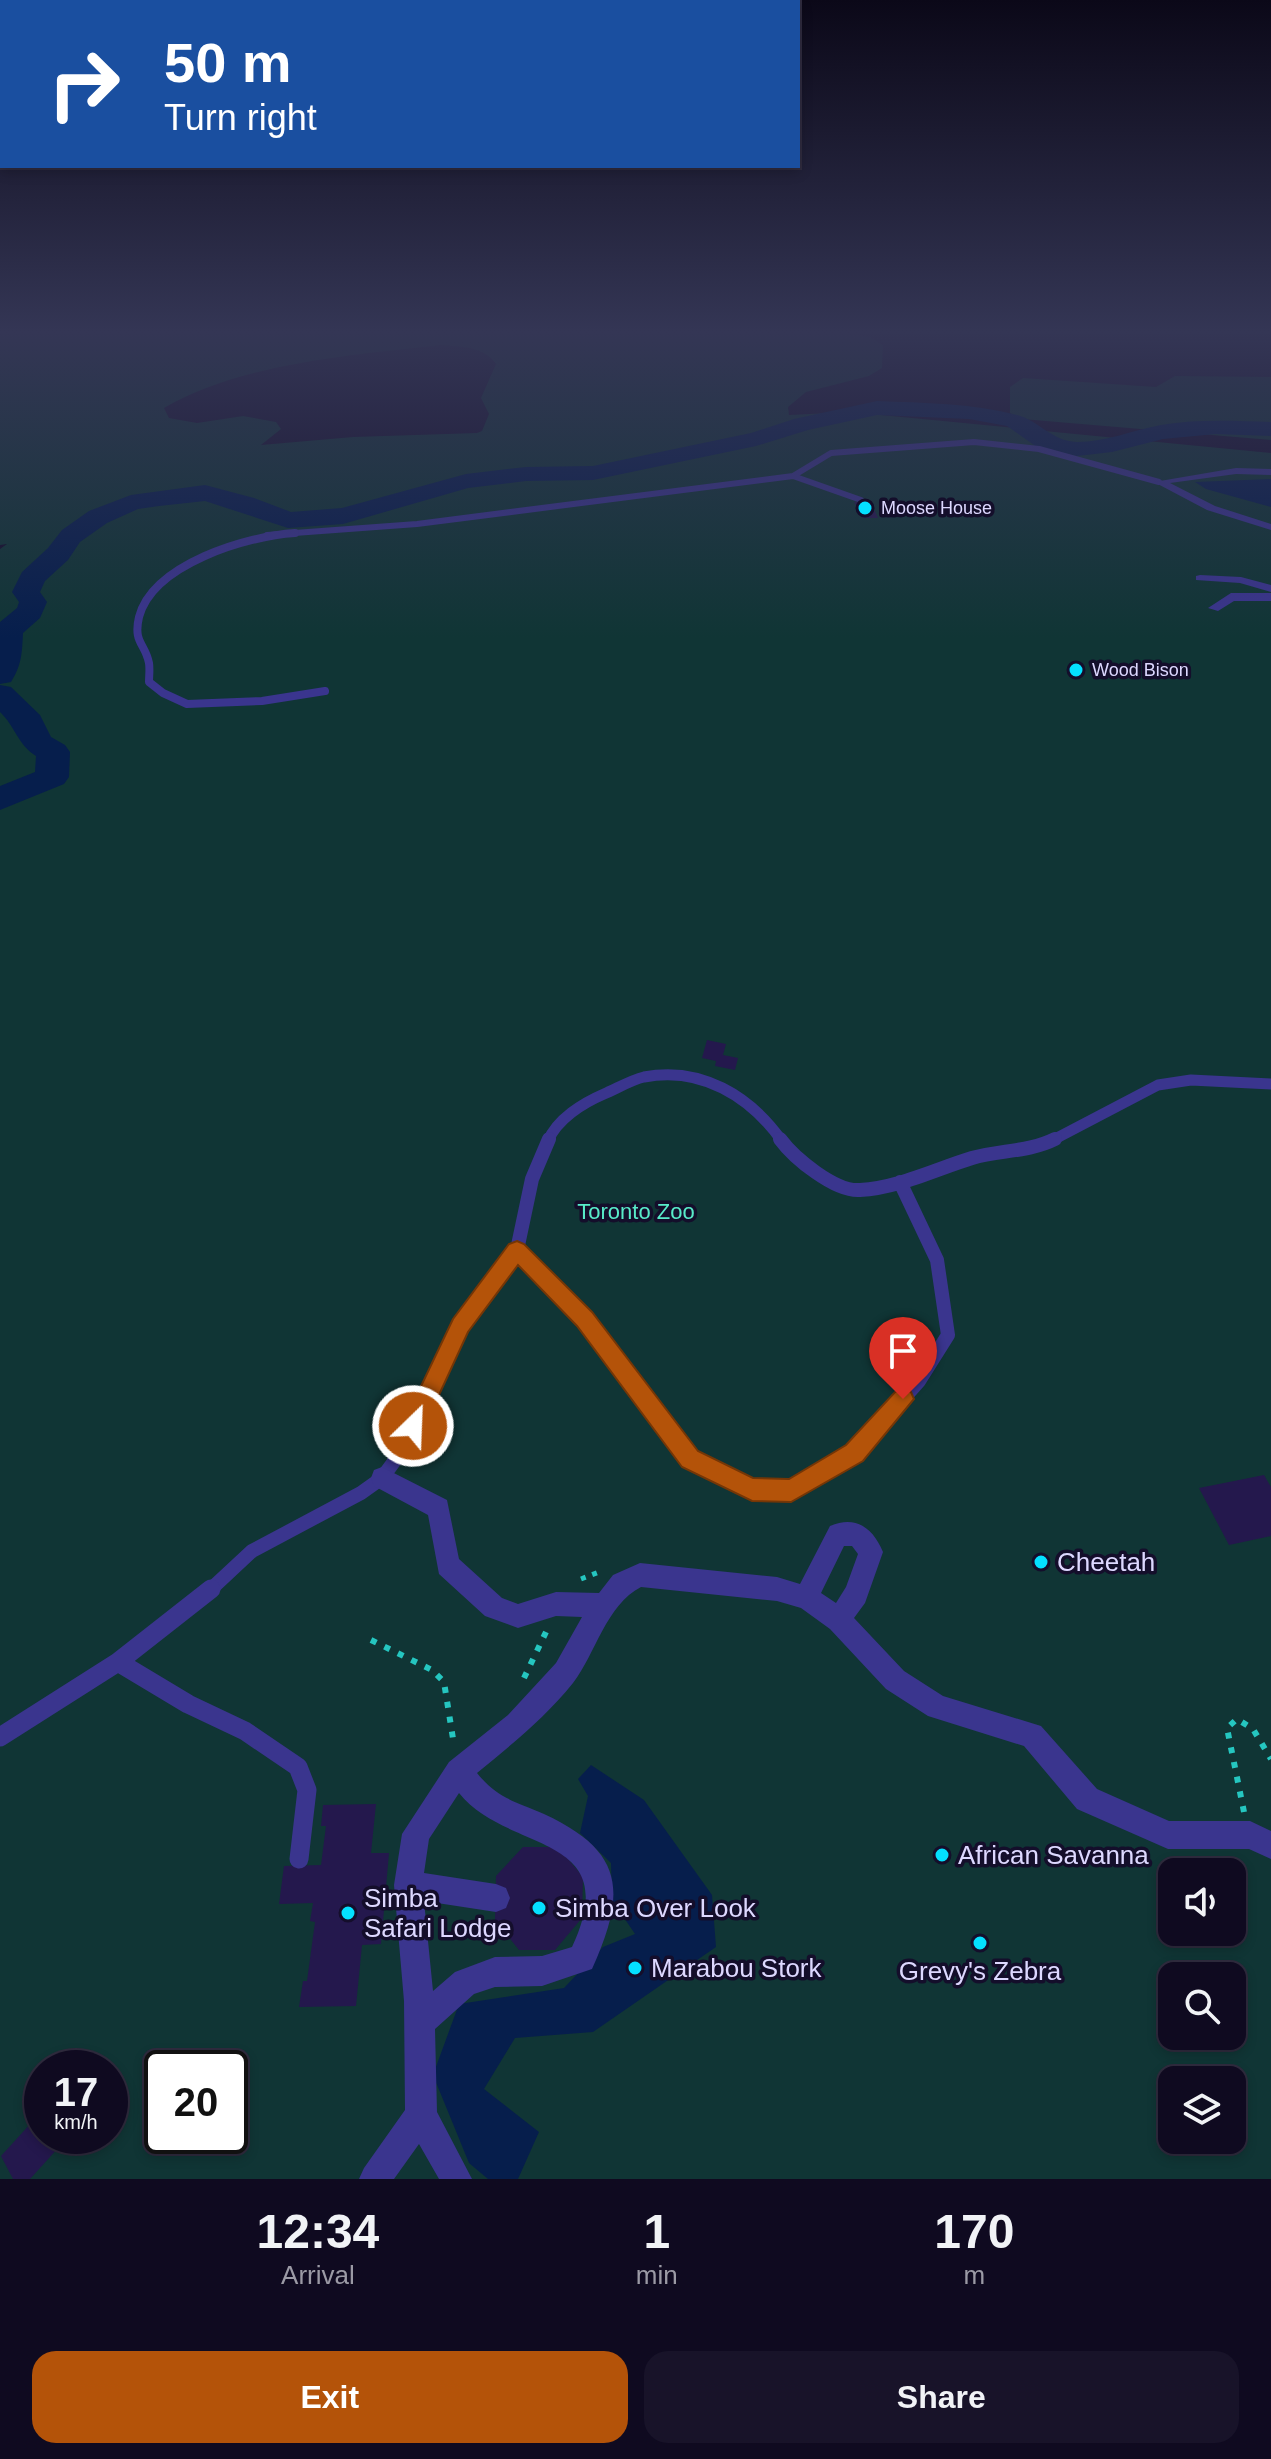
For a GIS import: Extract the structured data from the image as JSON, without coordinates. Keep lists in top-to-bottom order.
{
  "parks": ["Toronto Zoo"],
  "places": [
    "Moose House",
    "Wood Bison",
    "Cheetah",
    "African Savanna",
    "Simba Over Look",
    "Simba Safari Lodge",
    "Grevy's Zebra",
    "Marabou Stork"
  ],
  "page": {
    "turn": ["50 m", "Turn right"],
    "speed": "17 km/h",
    "limit": "20",
    "eta": [
      "12:34",
      "Arrival",
      "1",
      "min",
      "170",
      "m"
    ],
    "buttons": ["Exit", "Share"]
  }
}
